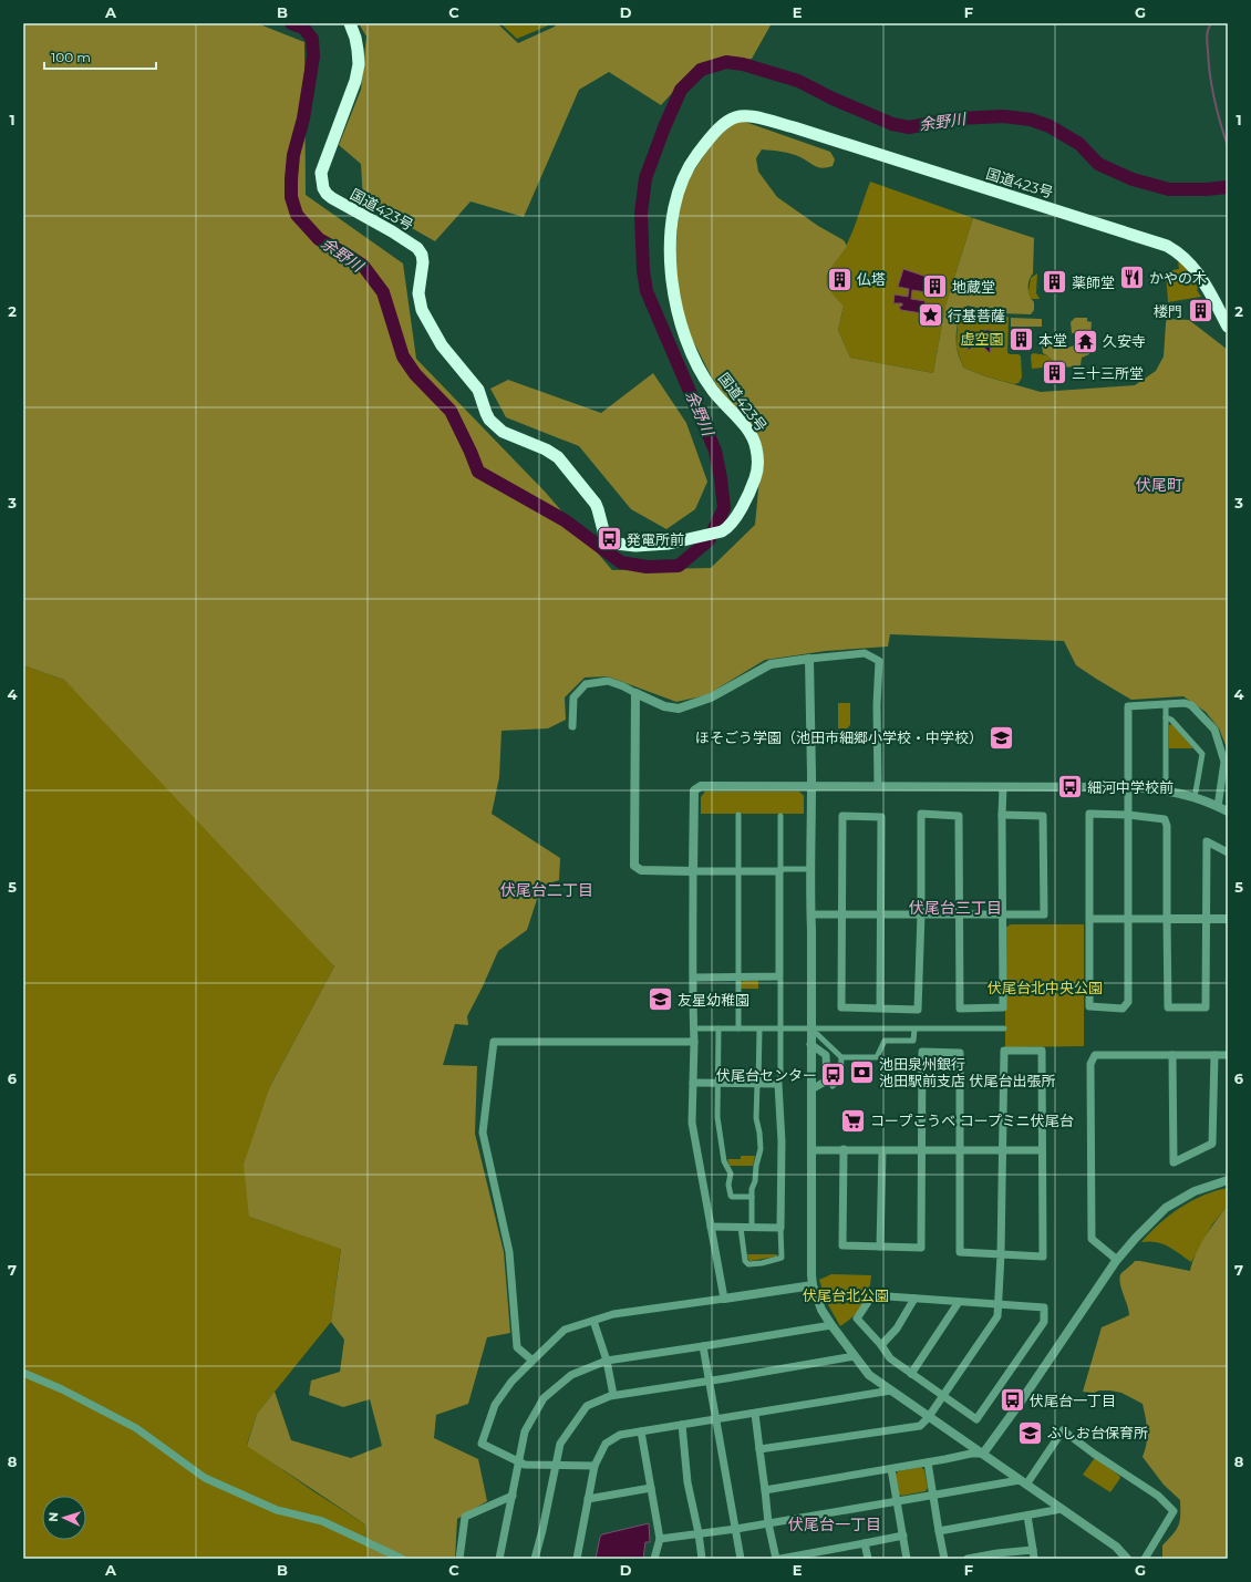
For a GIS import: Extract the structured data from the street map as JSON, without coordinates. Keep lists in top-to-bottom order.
{
  "streets": {
    "highway": ["国道423号"]
  },
  "districts": [
    "伏尾町",
    "伏尾台二丁目",
    "伏尾台三丁目",
    "伏尾台一丁目"
  ],
  "water": ["余野川"],
  "parks": ["虚空園", "伏尾台北中央公園", "伏尾台北公園"],
  "places": {
    "restaurant": ["かやの木"],
    "building": [
      "仏塔",
      "薬師堂",
      "地蔵堂",
      "楼門",
      "本堂",
      "三十三所堂"
    ],
    "place": ["行基菩薩"],
    "temple": ["久安寺"],
    "bus stop": [
      "発電所前",
      "細河中学校前",
      "伏尾台センター",
      "伏尾台一丁目"
    ],
    "school or university": ["ほそごう学園（池田市細郷小学校・中学校）", "友星幼稚園", "ふしお台保育所"],
    "bank": ["池田泉州銀行 池田駅前支店 伏尾台出張所"],
    "supermarket": ["コープこうべ コープミニ伏尾台"]
  },
  "scale_bar": "100 m",
  "north": "left",
  "grid": {
    "columns": [
      "A",
      "B",
      "C",
      "D",
      "E",
      "F",
      "G"
    ],
    "rows": [
      "1",
      "2",
      "3",
      "4",
      "5",
      "6",
      "7",
      "8"
    ]
  }
}
